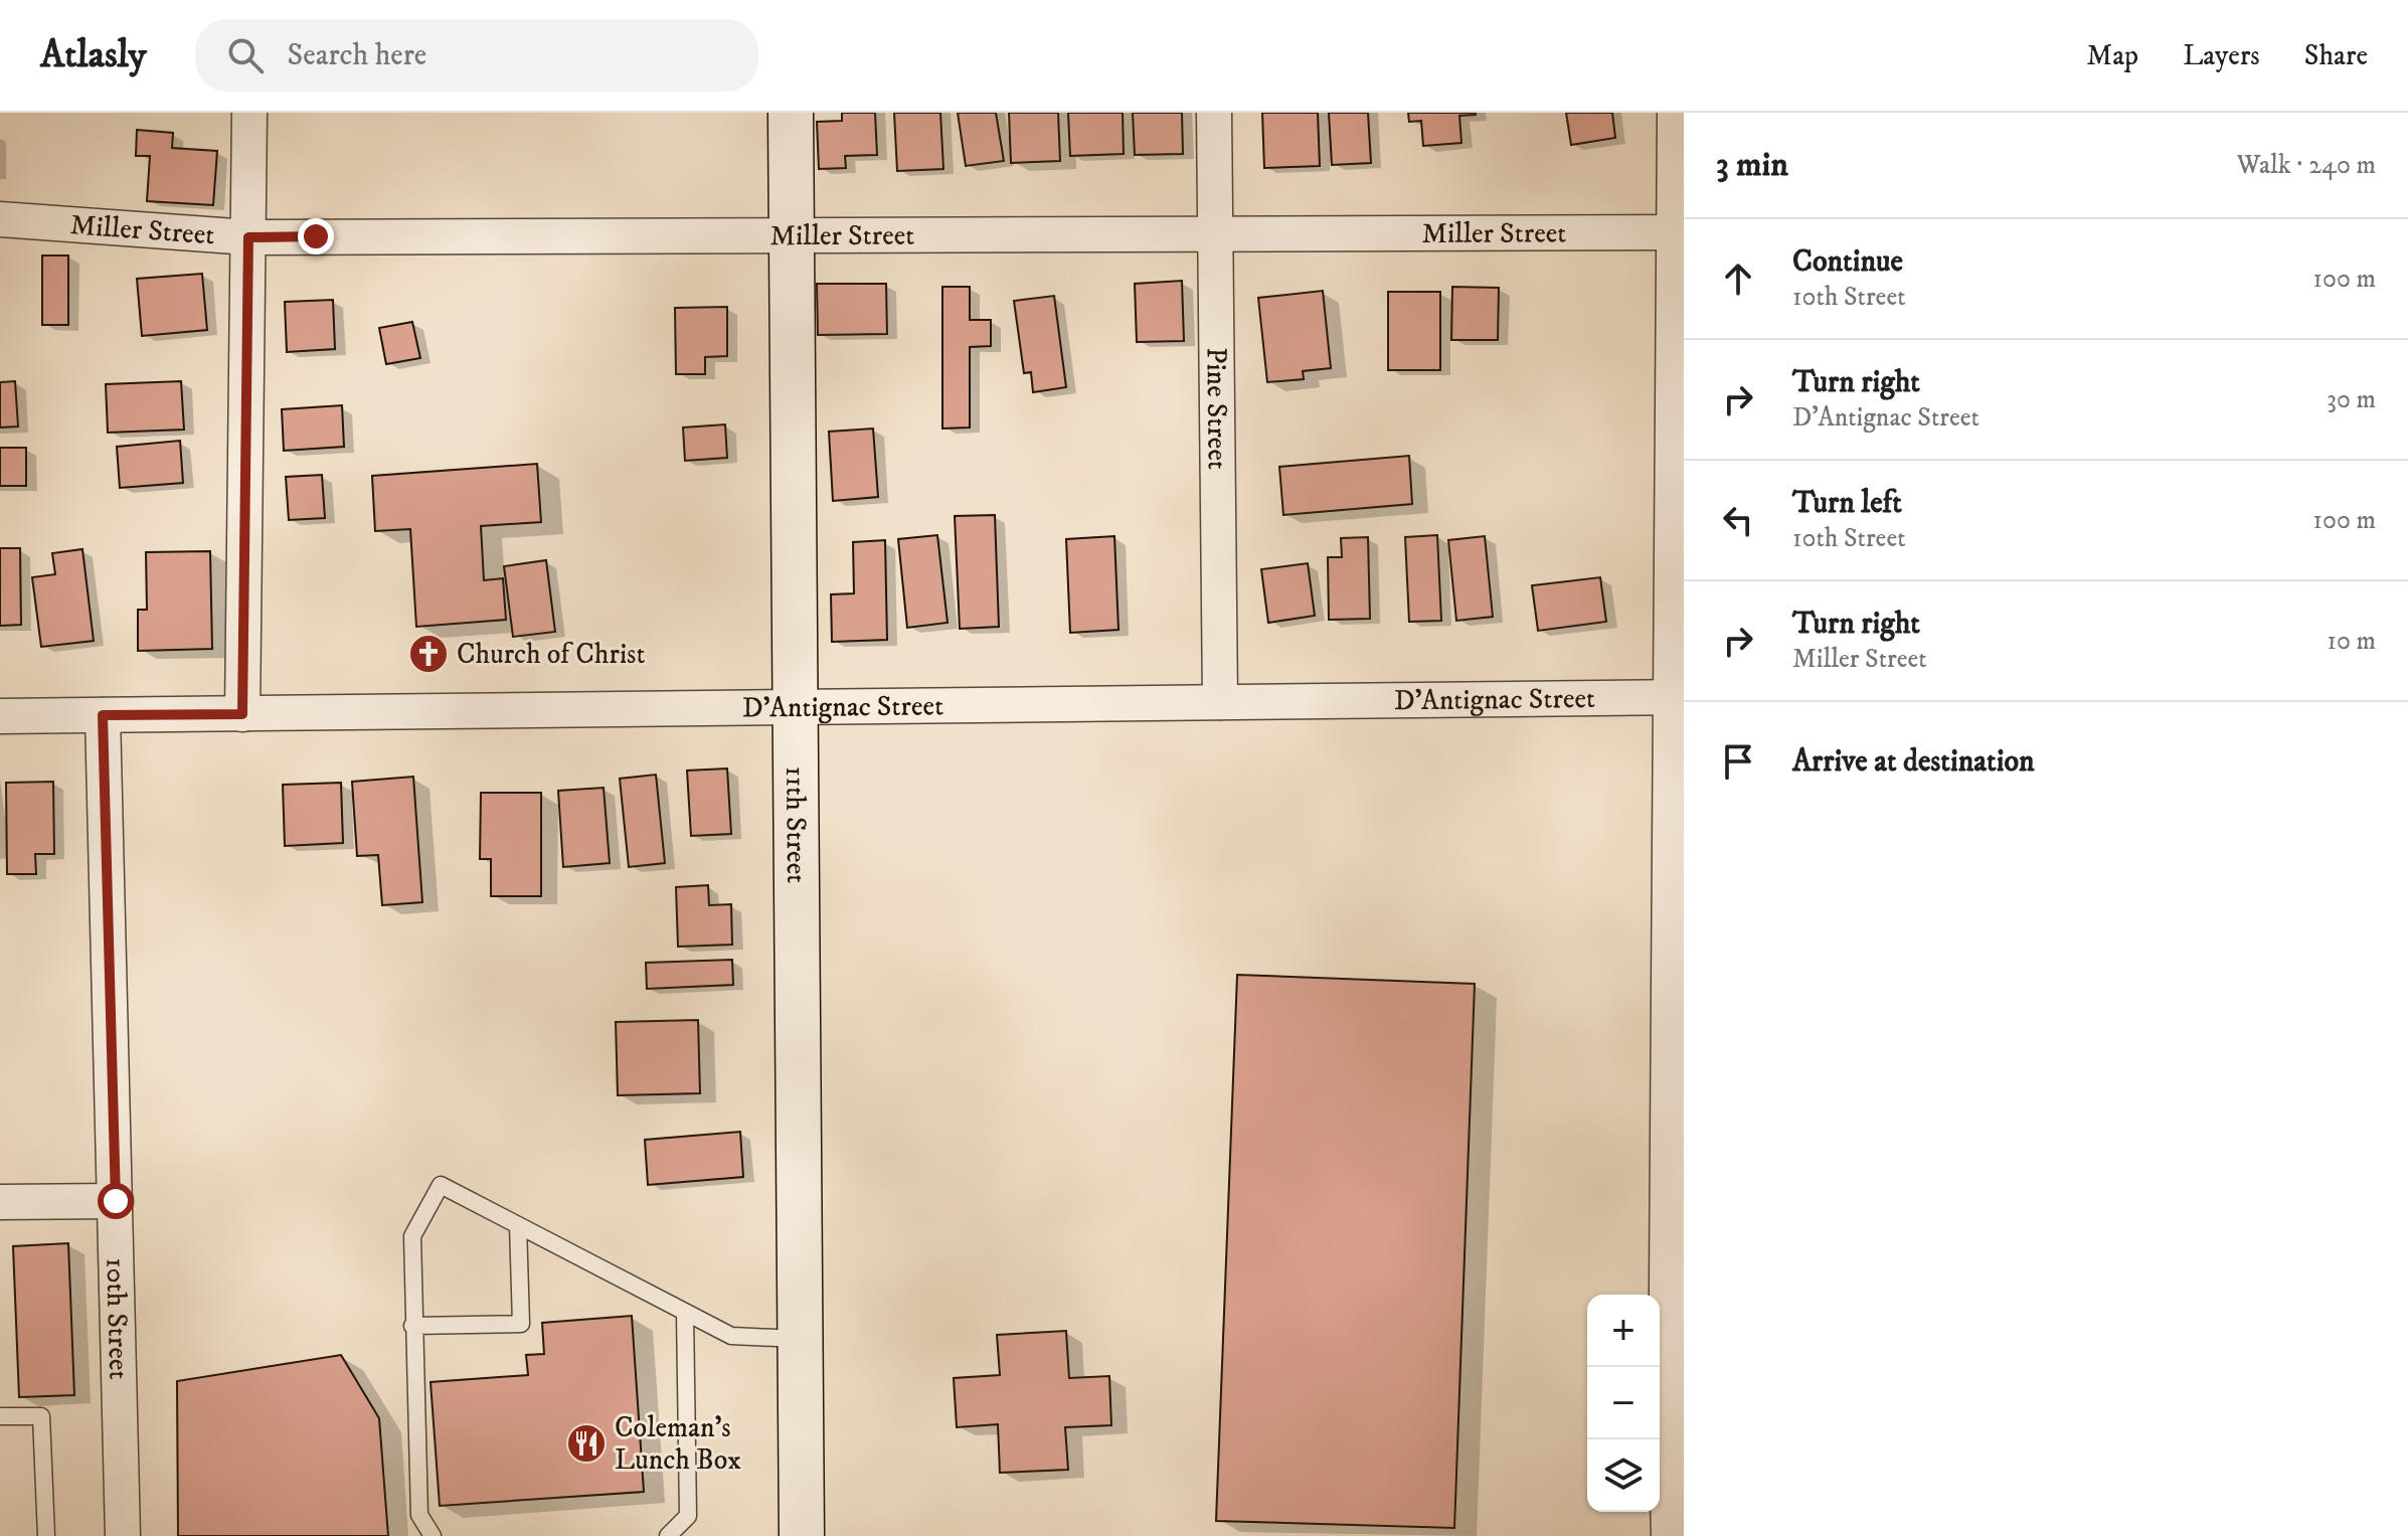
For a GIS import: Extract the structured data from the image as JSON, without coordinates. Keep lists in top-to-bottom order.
{
  "streets": {
    "main road": ["11th Street"],
    "street": [
      "Miller Street",
      "Pine Street",
      "D'Antignac Street",
      "10th Street"
    ]
  },
  "crossings": [
    ["Miller Street", "Pine Street"],
    ["Miller Street", "11th Street"],
    ["Pine Street", "D'Antignac Street"],
    ["D'Antignac Street", "11th Street"],
    ["D'Antignac Street", "10th Street"]
  ],
  "places": {
    "church": ["Church of Christ"],
    "restaurant": ["Coleman's Lunch Box"]
  },
  "page": {
    "header": "Atlasly",
    "search": "Search here",
    "nav": ["Map", "Layers", "Share"],
    "heading": ["3 min", "Walk · 240 m"],
    "list": [
      ["Continue", "10th Street", "100 m"],
      ["Turn right", "D'Antignac Street", "30 m"],
      ["Turn left", "10th Street", "100 m"],
      ["Turn right", "Miller Street", "10 m"],
      "Arrive at destination"
    ],
    "map_buttons": ["+", "−"]
  }
}
